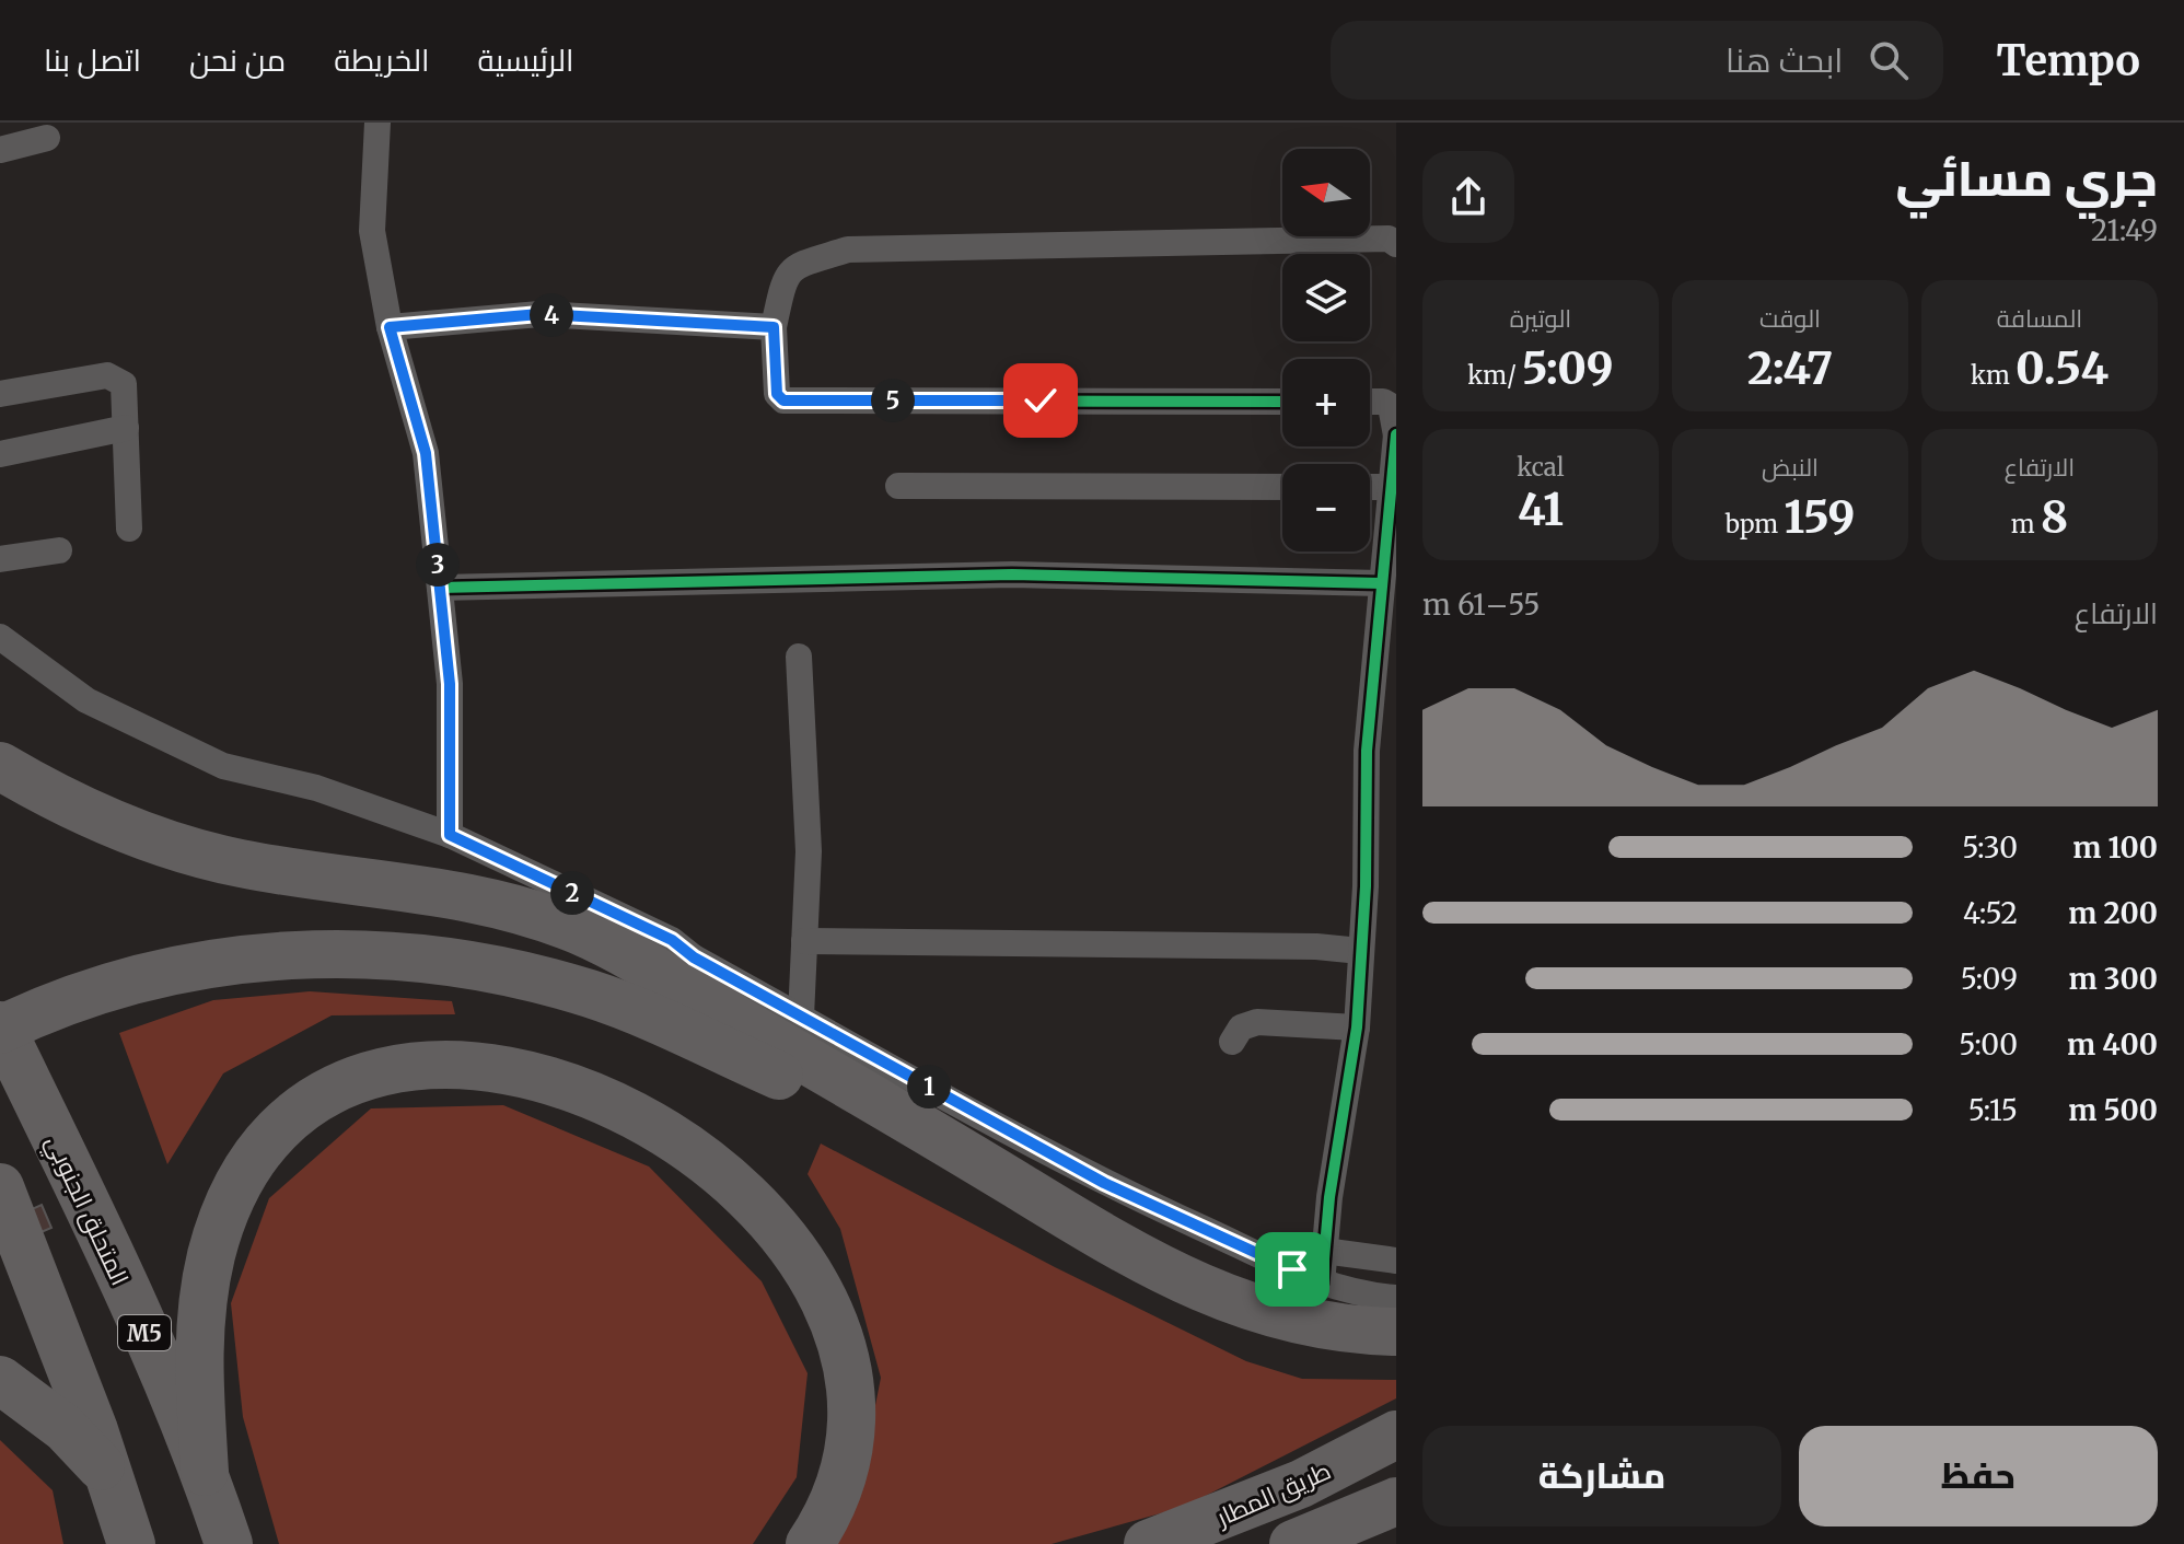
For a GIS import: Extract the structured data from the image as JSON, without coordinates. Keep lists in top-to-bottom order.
{
  "streets": {
    "highway": ["المتحلق الجنوبي", "M5", "طريق المطار"]
  },
  "north": "left",
  "page": {
    "header": "Tempo",
    "search": "ابحث هنا",
    "nav": [
      "الرئيسية",
      "الخريطة",
      "من نحن",
      "اتصل بنا"
    ],
    "heading": ["جري مسائي", "21:49"],
    "map_buttons": ["+", "−"],
    "stats": [
      ["المسافة", "0.54 km"],
      ["الوقت", "2:47"],
      ["الوتيرة", "5:09 /km"],
      ["الارتفاع", "8 m"],
      ["النبض", "159 bpm"],
      ["kcal", "41"]
    ],
    "pins": [
      "4",
      "5",
      "3",
      "2",
      "1"
    ],
    "chart": ["الارتفاع", "55–61 m"],
    "list": [
      {
        "name": "100 m",
        "note": "5:30"
      },
      {
        "name": "200 m",
        "note": "4:52"
      },
      {
        "name": "300 m",
        "note": "5:09"
      },
      {
        "name": "400 m",
        "note": "5:00"
      },
      {
        "name": "500 m",
        "note": "5:15"
      }
    ],
    "buttons": ["حفظ", "مشاركة"]
  }
}
